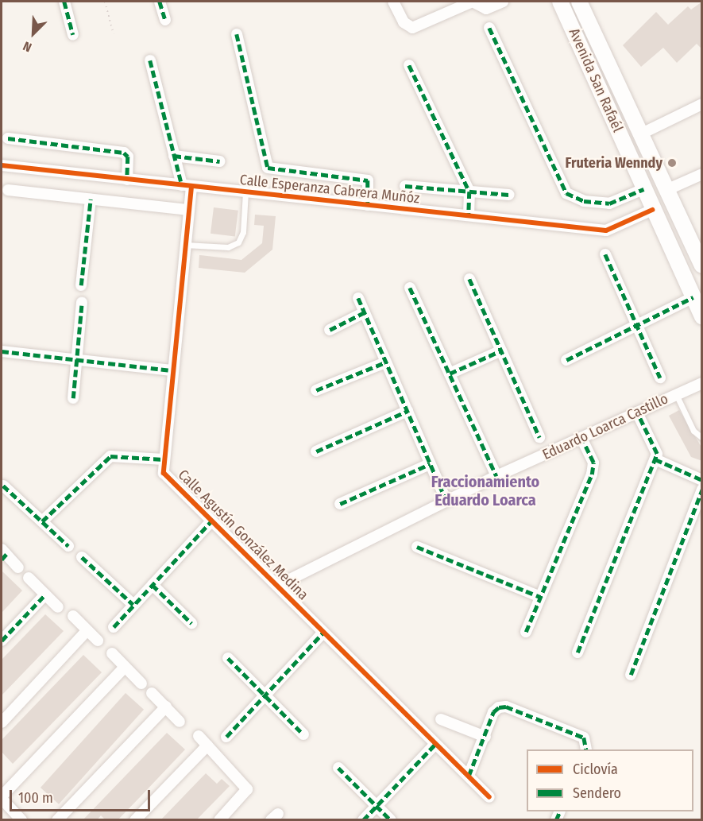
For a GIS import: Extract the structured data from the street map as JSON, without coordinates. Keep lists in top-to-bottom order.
{
  "streets": {
    "main road": ["Avenida San Rafaél"],
    "street": ["Calle Esperanza Cabrera Muñóz", "Eduardo Loarca Castillo", "Calle Agustín González Medina"]
  },
  "crossings": [
    ["Avenida San Rafaél", "Calle Esperanza Cabrera Muñóz"],
    ["Calle Esperanza Cabrera Muñóz", "Calle Agustín González Medina"],
    ["Eduardo Loarca Castillo", "Calle Agustín González Medina"]
  ],
  "districts": ["Fraccionamiento Eduardo Loarca"],
  "places": ["Fruteria Wenndy"],
  "legend": ["Ciclovía", "Sendero"],
  "scale_bar": "100 m",
  "north": "bottom left"
}
